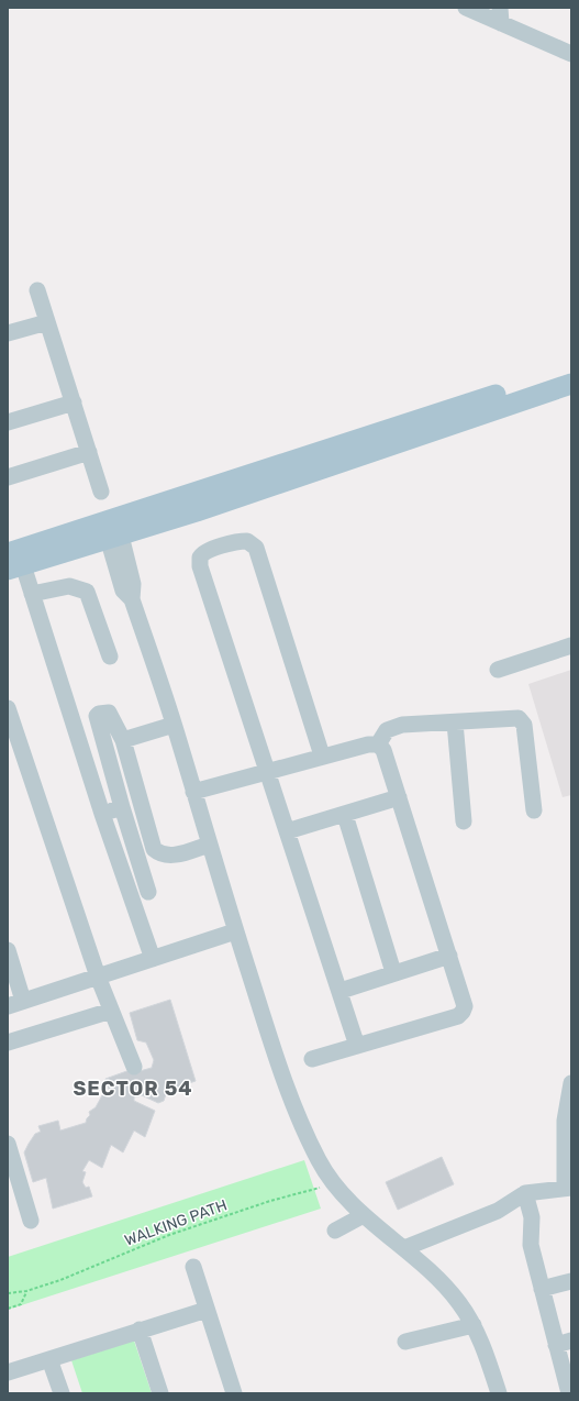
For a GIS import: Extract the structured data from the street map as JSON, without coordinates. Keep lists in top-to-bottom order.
{
  "streets": {
    "path": ["WALKING PATH"]
  },
  "districts": ["SECTOR 54"]
}
